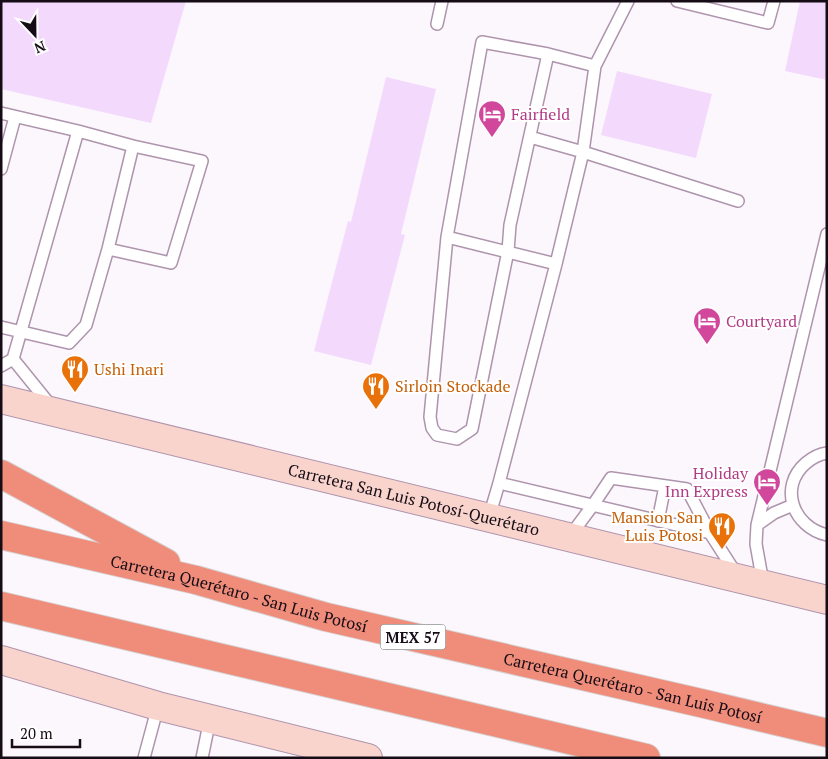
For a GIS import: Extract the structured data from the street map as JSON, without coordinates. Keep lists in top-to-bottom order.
{
  "streets": {
    "highway": ["Carretera Querétaro - San Luis Potosí", "MEX 57"],
    "main road": ["Carretera San Luis Potosí-Querétaro"]
  },
  "places": {
    "hotel": ["Fairfield", "Courtyard", "Holiday Inn Express"],
    "restaurant": ["Ushi Inari", "Sirloin Stockade", "Mansion San Luis Potosi"]
  },
  "scale_bar": "20 m",
  "north": "bottom"
}
